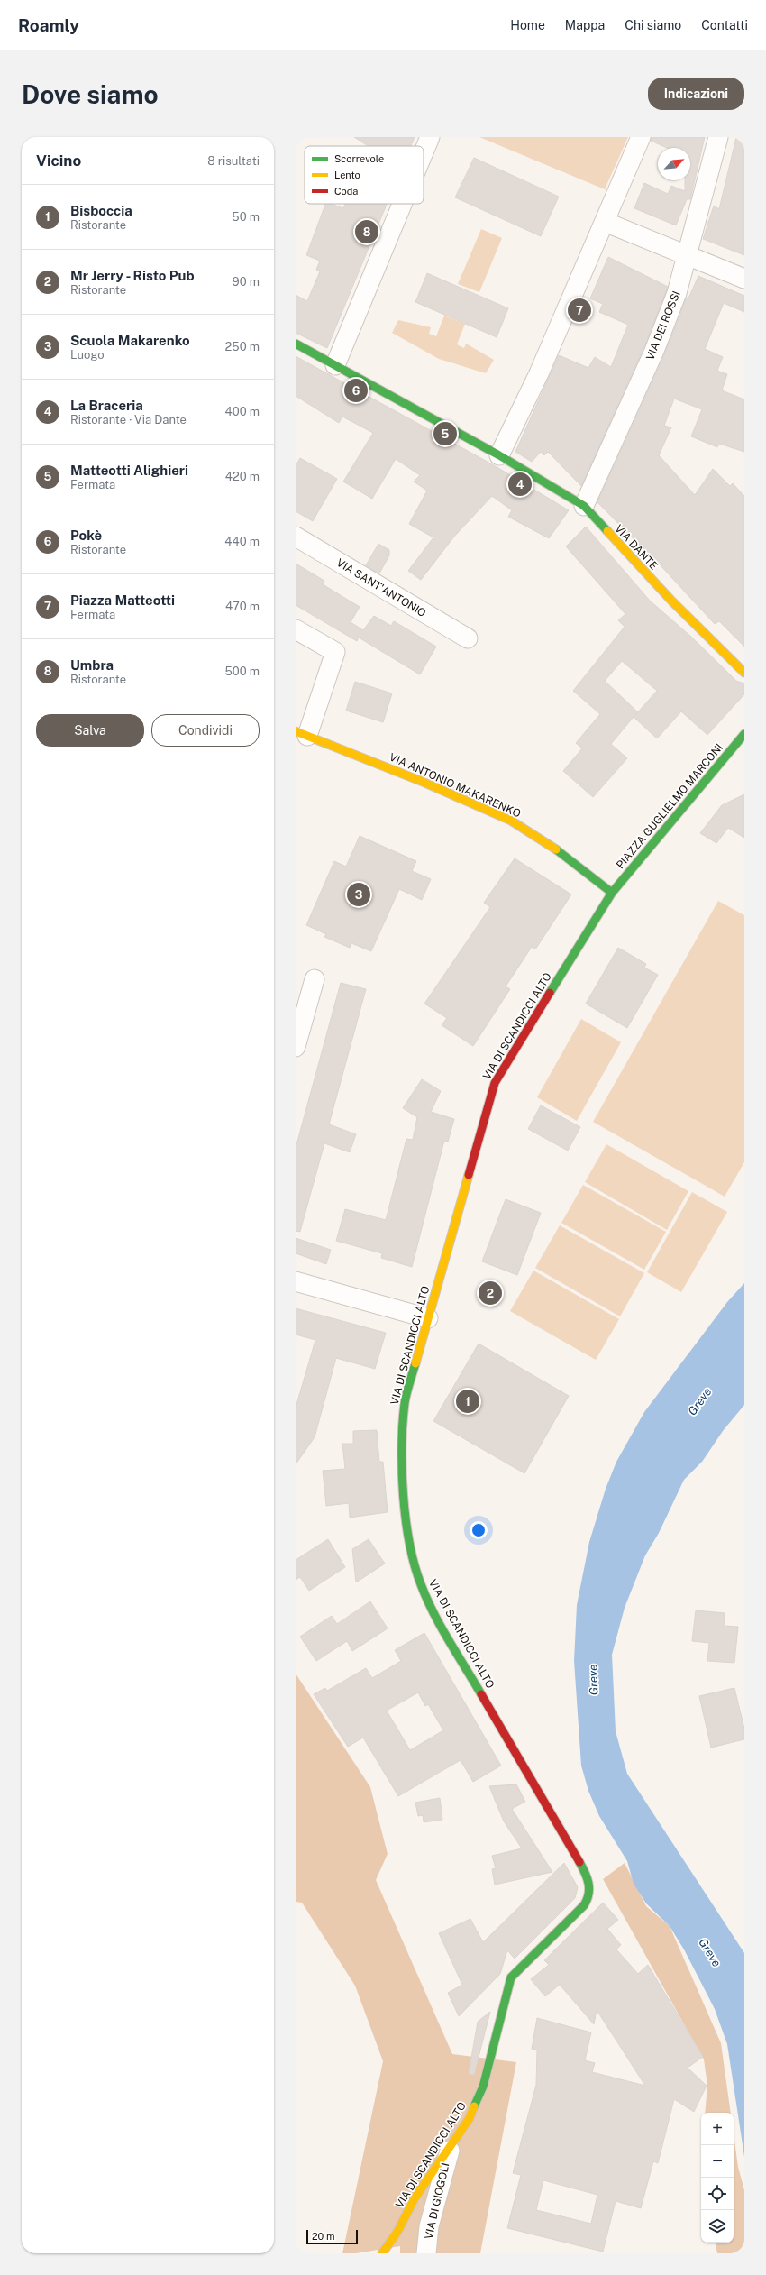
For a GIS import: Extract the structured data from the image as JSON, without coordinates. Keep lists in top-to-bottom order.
{
  "streets": {
    "street": [
      "VIA DEI ROSSI",
      "VIA DANTE",
      "VIA SANT'ANTONIO",
      "VIA ANTONIO MAKARENKO",
      "PIAZZA GUGLIELMO MARCONI",
      "VIA DI SCANDICCI ALTO",
      "VIA DI GIOGOLI"
    ]
  },
  "crossings": [
    ["VIA DEI ROSSI", "VIA DANTE"],
    ["VIA ANTONIO MAKARENKO", "PIAZZA GUGLIELMO MARCONI"],
    ["VIA ANTONIO MAKARENKO", "VIA DI SCANDICCI ALTO"],
    ["PIAZZA GUGLIELMO MARCONI", "VIA DI SCANDICCI ALTO"],
    ["VIA DI SCANDICCI ALTO", "VIA DI GIOGOLI"]
  ],
  "water": ["Greve"],
  "legend": ["Scorrevole", "Lento", "Coda"],
  "scale_bar": "20 m",
  "north": "top right",
  "page": {
    "header": "Roamly",
    "nav": [
      "Home",
      "Mappa",
      "Chi siamo",
      "Contatti"
    ],
    "buttons": [
      "Indicazioni",
      ["Salva", "Condividi"]
    ],
    "title": "Dove siamo",
    "heading": ["Vicino", "8 risultati"],
    "list": [
      {
        "mark": "1",
        "name": "Bisboccia",
        "note": "Ristorante",
        "value": "50 m"
      },
      {
        "mark": "2",
        "name": "Mr Jerry - Risto Pub",
        "note": "Ristorante",
        "value": "90 m"
      },
      {
        "mark": "3",
        "name": "Scuola Makarenko",
        "note": "Luogo",
        "value": "250 m"
      },
      {
        "mark": "4",
        "name": "La Braceria",
        "note": "Ristorante · Via Dante",
        "value": "400 m"
      },
      {
        "mark": "5",
        "name": "Matteotti Alighieri",
        "note": "Fermata",
        "value": "420 m"
      },
      {
        "mark": "6",
        "name": "Pokè",
        "note": "Ristorante",
        "value": "440 m"
      },
      {
        "mark": "7",
        "name": "Piazza Matteotti",
        "note": "Fermata",
        "value": "470 m"
      },
      {
        "mark": "8",
        "name": "Umbra",
        "note": "Ristorante",
        "value": "500 m"
      }
    ],
    "pins": [
      "8",
      "7",
      "6",
      "5",
      "4",
      "3",
      "2",
      "1"
    ],
    "map_buttons": ["+", "−"],
    "scale": "20 m"
  }
}
